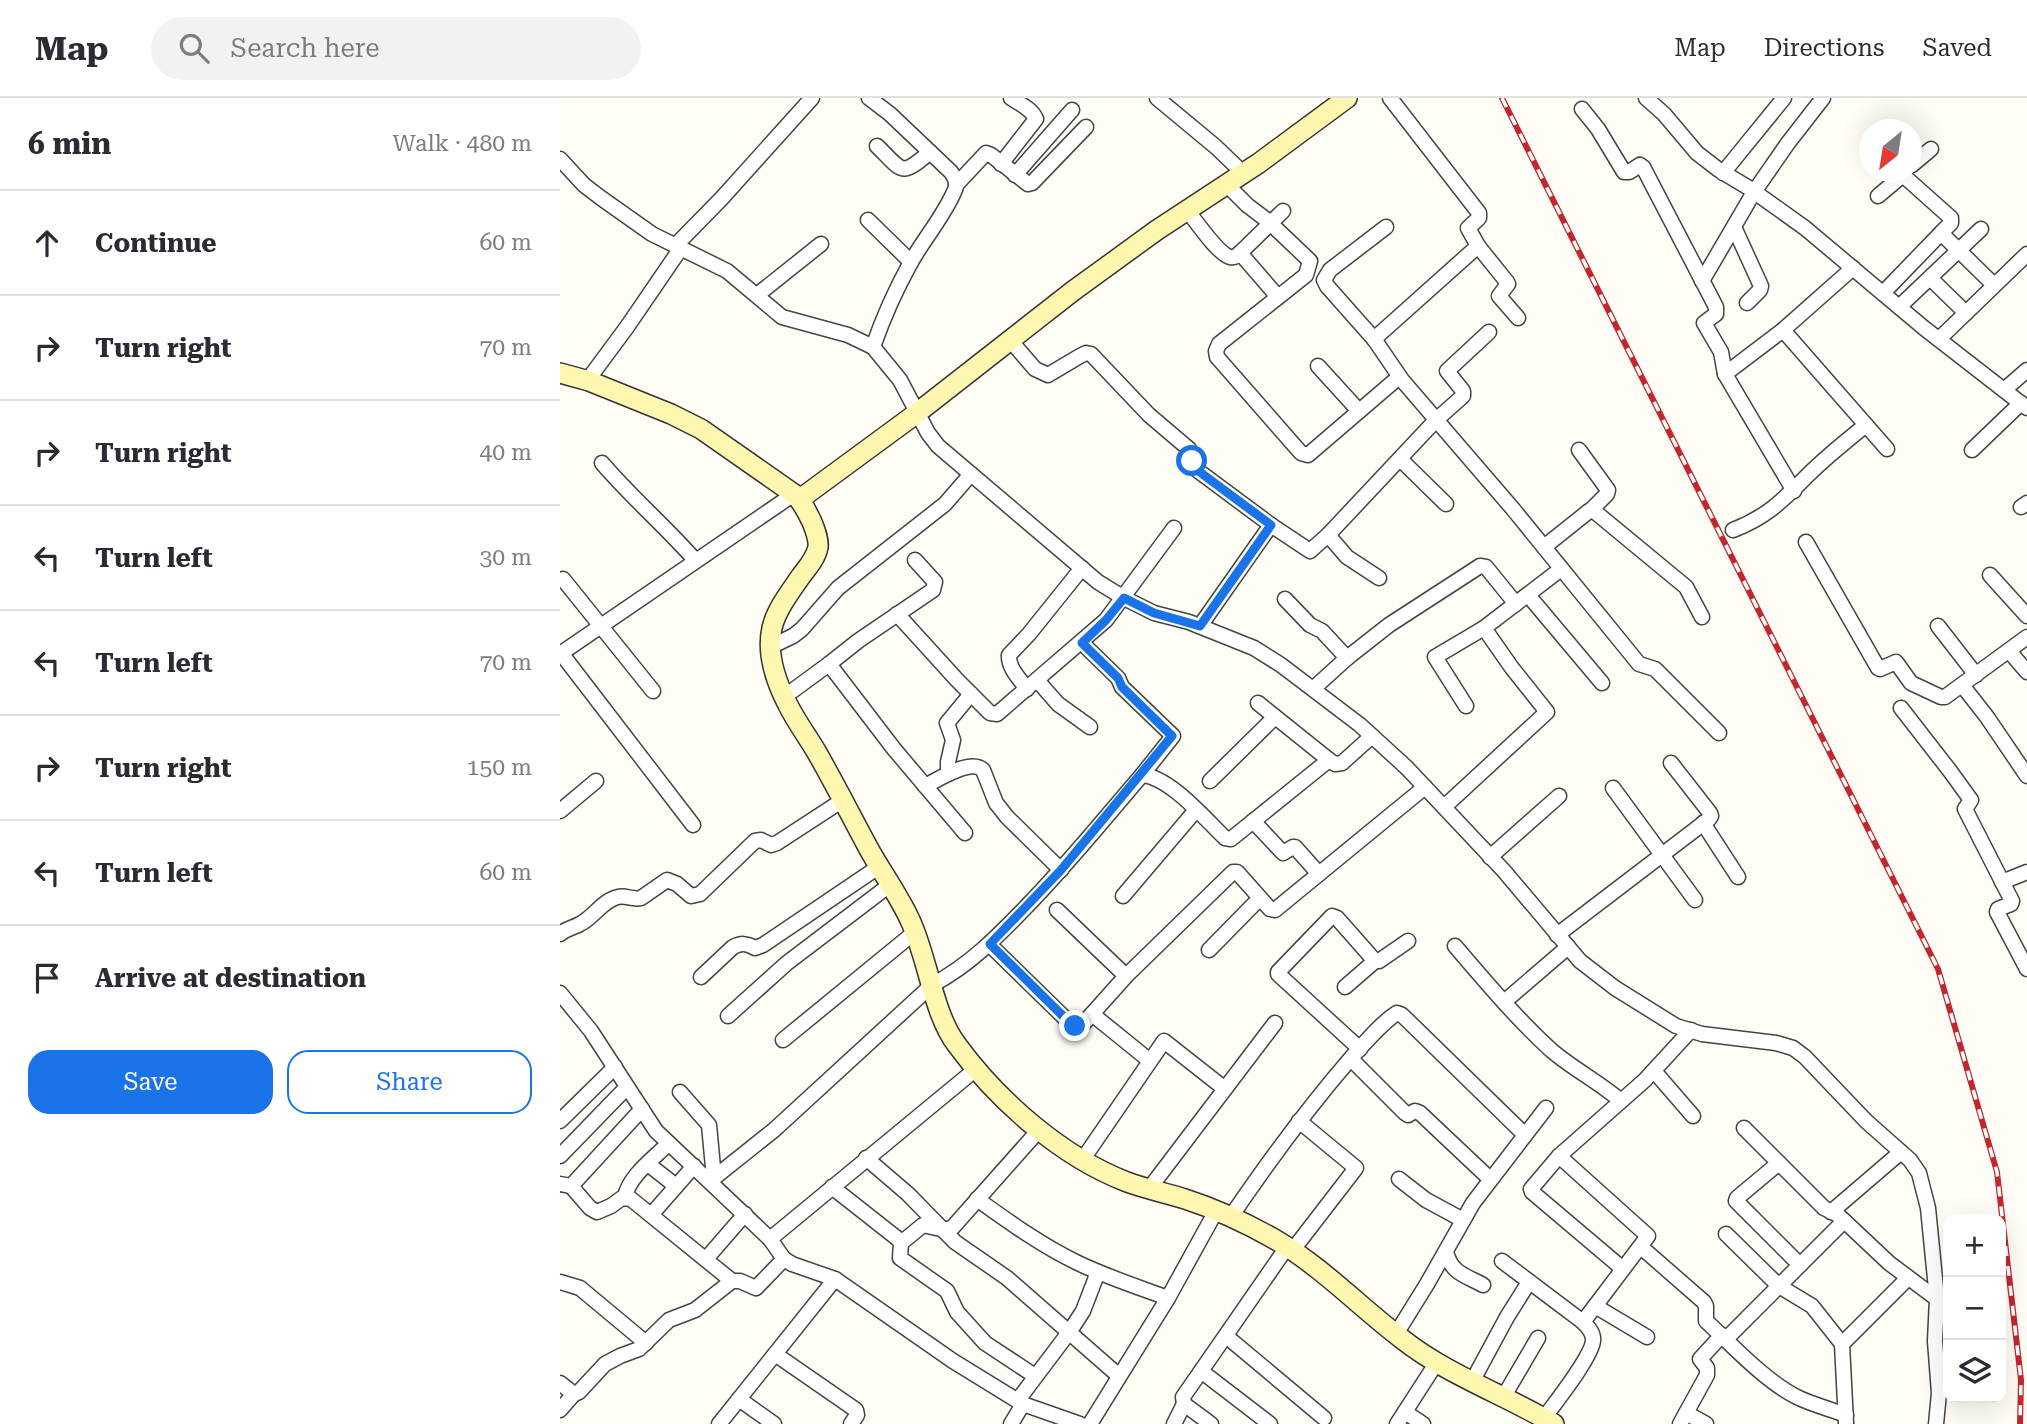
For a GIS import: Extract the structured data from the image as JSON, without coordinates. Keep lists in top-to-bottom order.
{
  "north": "bottom left",
  "page": {
    "header": "Map",
    "search": "Search here",
    "nav": ["Map", "Directions", "Saved"],
    "heading": ["6 min", "Walk · 480 m"],
    "list": [
      ["Continue", "60 m"],
      ["Turn right", "70 m"],
      ["Turn right", "40 m"],
      ["Turn left", "30 m"],
      ["Turn left", "70 m"],
      ["Turn right", "150 m"],
      ["Turn left", "60 m"],
      "Arrive at destination"
    ],
    "buttons": ["Save", "Share"],
    "map_buttons": ["+", "−"]
  }
}
